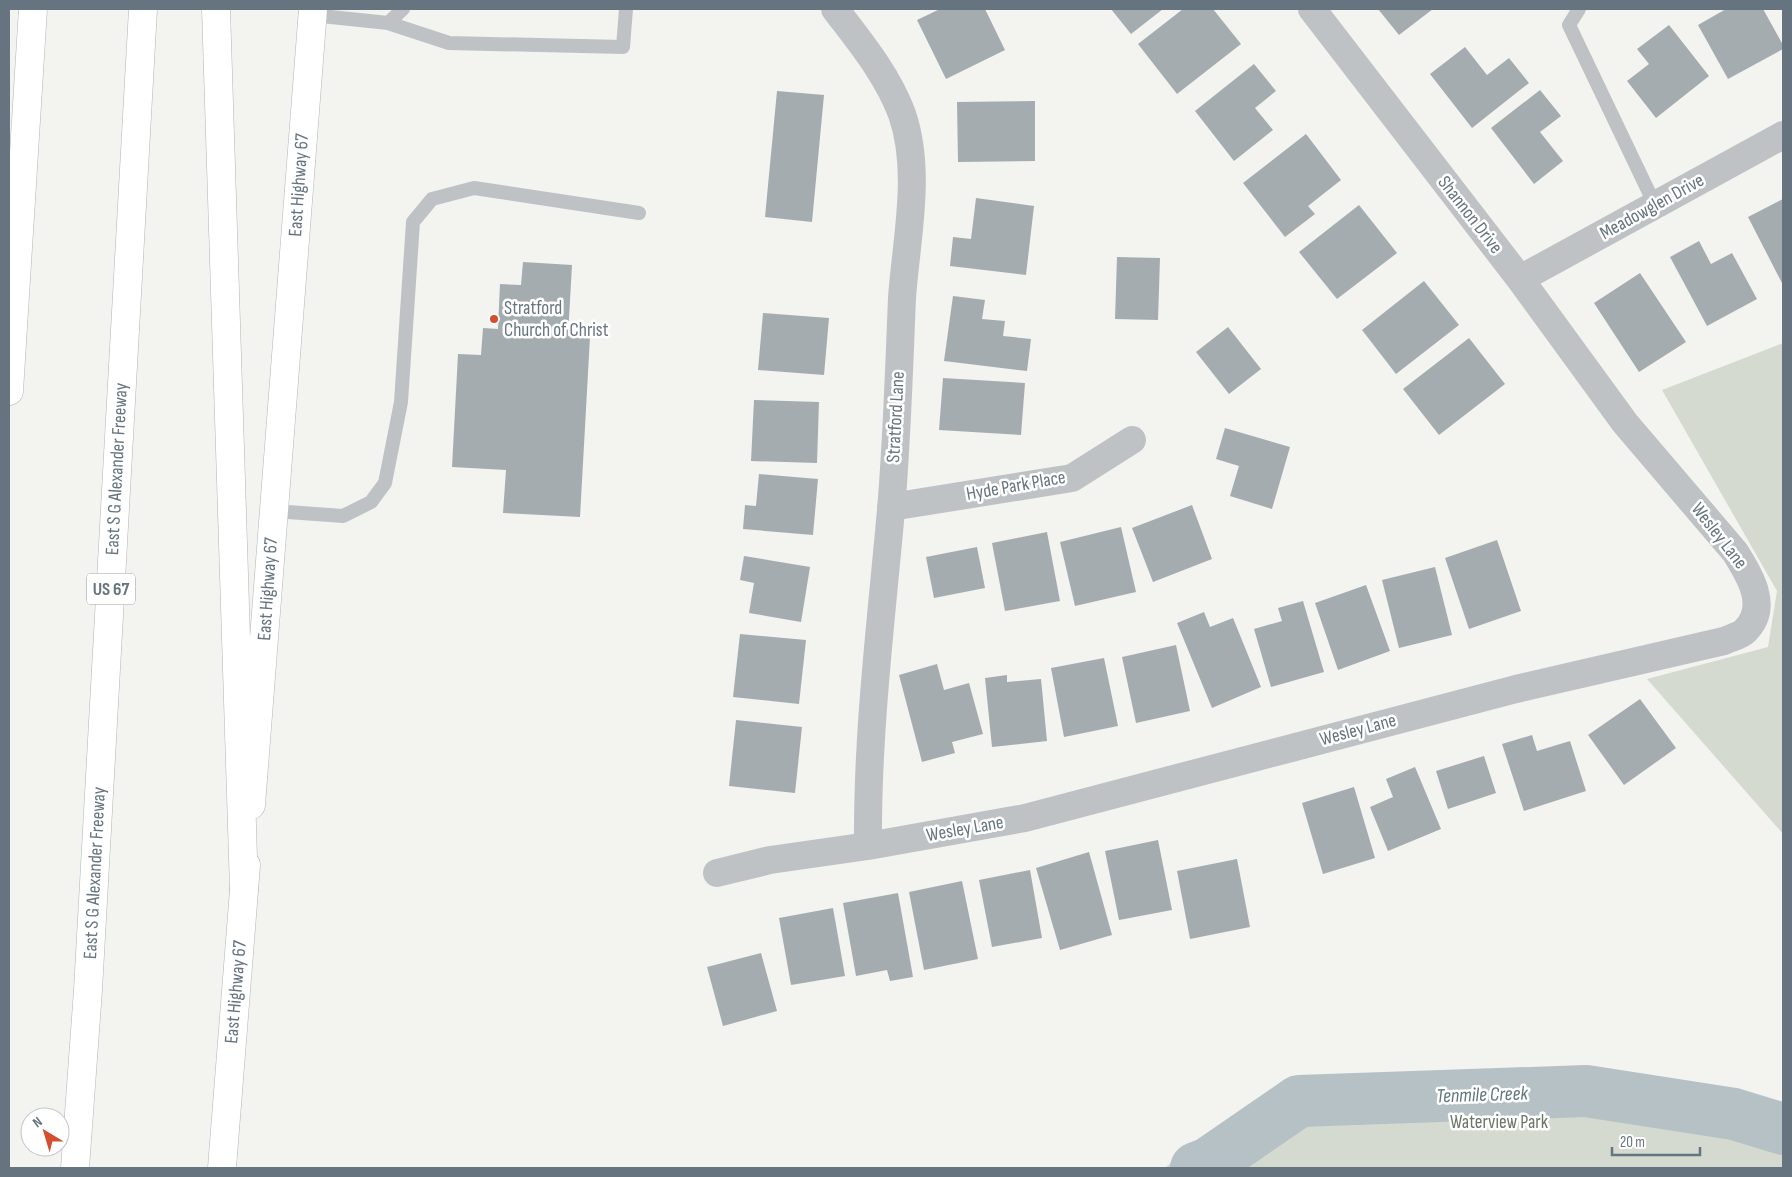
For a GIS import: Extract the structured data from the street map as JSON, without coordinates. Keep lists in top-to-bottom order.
{
  "streets": {
    "main road": ["East Highway 67", "East S G Alexander Freeway", "US 67"],
    "street": [
      "Meadowglen Drive",
      "Shannon Drive",
      "Stratford Lane",
      "Hyde Park Place",
      "Wesley Lane"
    ]
  },
  "crossings": [
    ["Meadowglen Drive", "Shannon Drive"],
    ["Shannon Drive", "Wesley Lane"],
    ["Stratford Lane", "Hyde Park Place"],
    ["Stratford Lane", "Wesley Lane"]
  ],
  "water": ["Tenmile Creek"],
  "parks": ["Waterview Park"],
  "places": ["Stratford Church of Christ"],
  "scale_bar": "20 m",
  "north": "top left"
}
